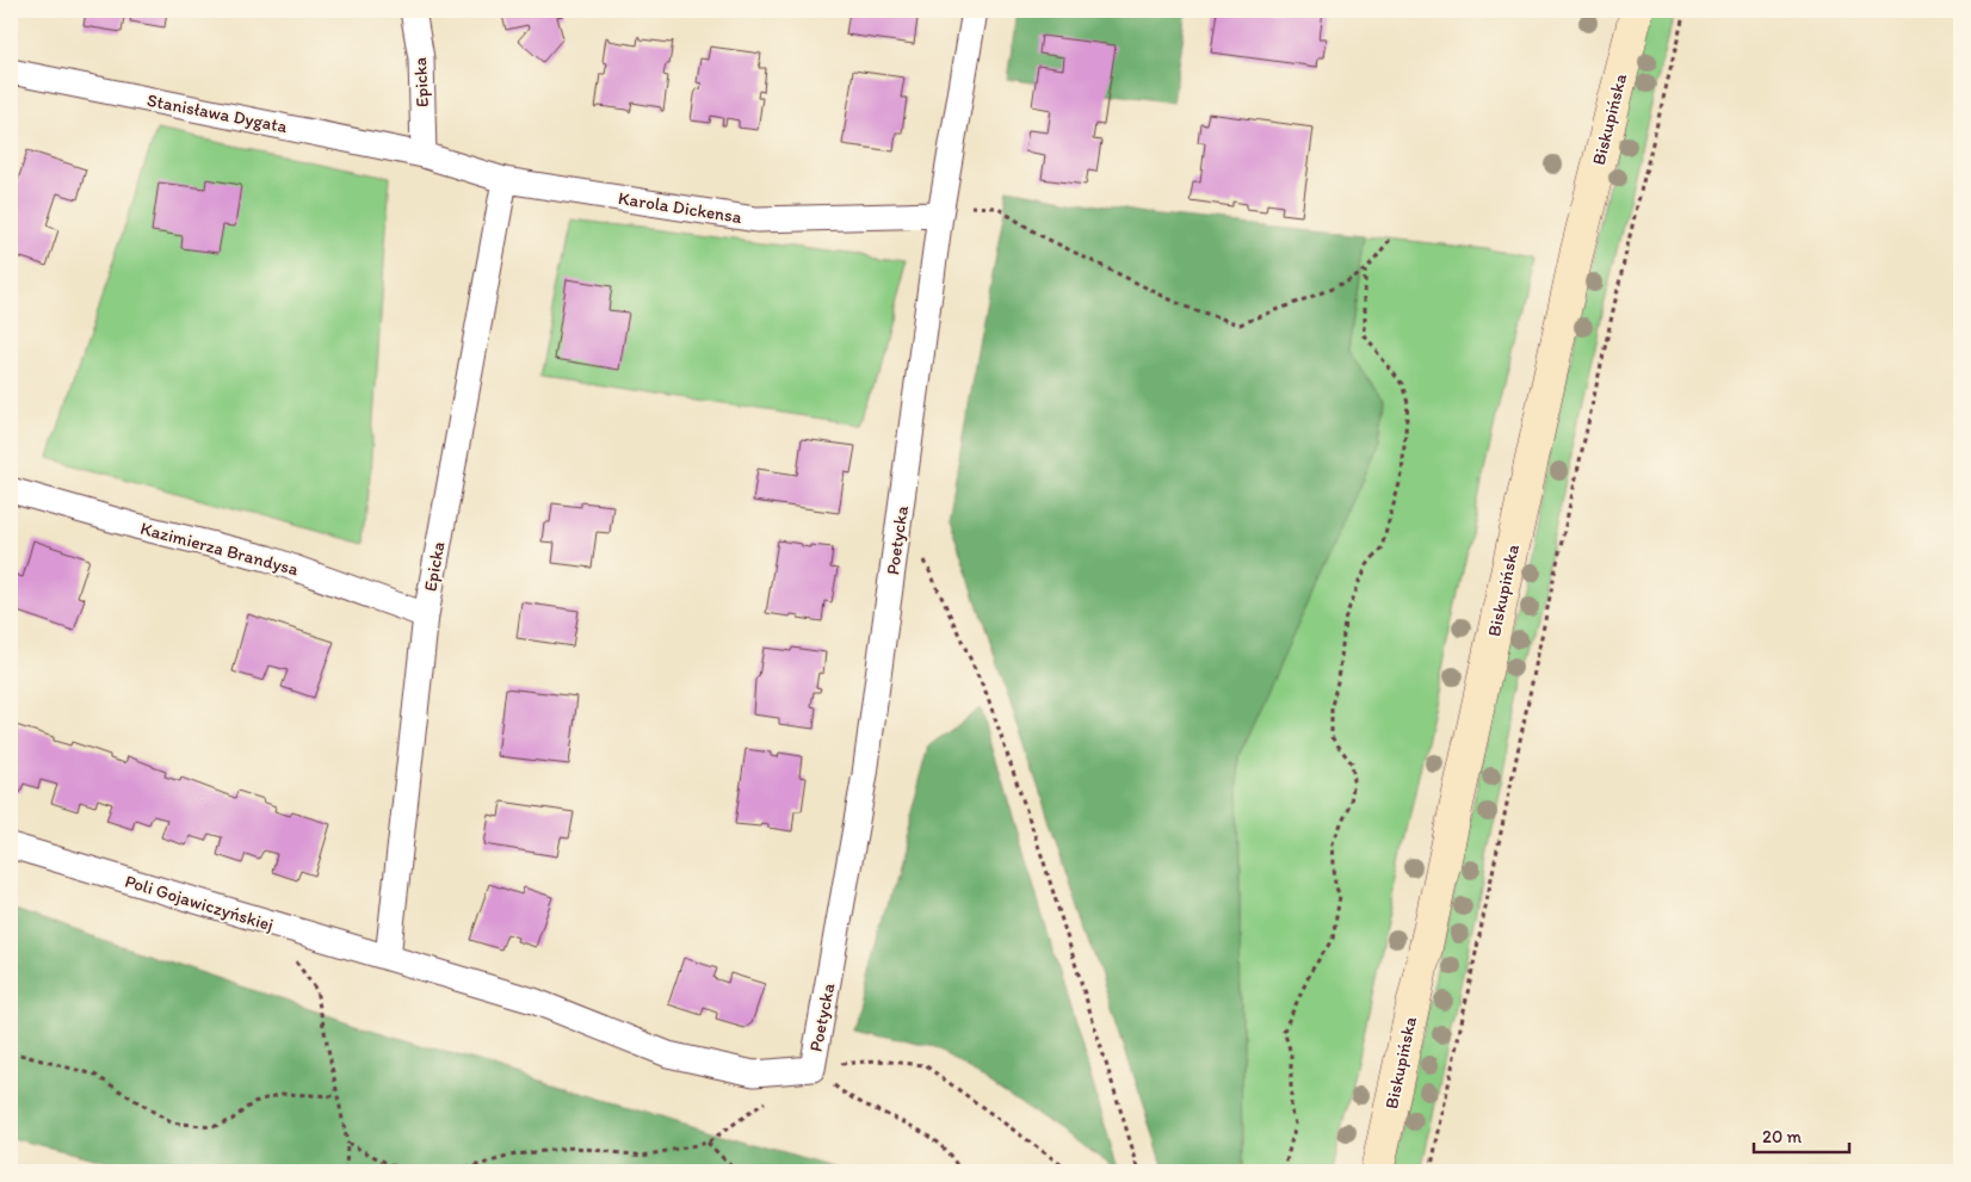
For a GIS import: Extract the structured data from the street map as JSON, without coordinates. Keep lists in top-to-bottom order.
{
  "streets": {
    "street": [
      "Epicka",
      "Stanisława Dygata",
      "Biskupińska",
      "Karola Dickensa",
      "Poetycka",
      "Kazimierza Brandysa",
      "Poli Gojawiczyńskiej"
    ]
  },
  "crossings": [
    ["Epicka", "Stanisława Dygata"],
    ["Epicka", "Karola Dickensa"],
    ["Epicka", "Kazimierza Brandysa"],
    ["Epicka", "Poli Gojawiczyńskiej"],
    ["Stanisława Dygata", "Karola Dickensa"],
    ["Karola Dickensa", "Poetycka"],
    ["Poetycka", "Poli Gojawiczyńskiej"]
  ],
  "scale_bar": "20 m"
}
